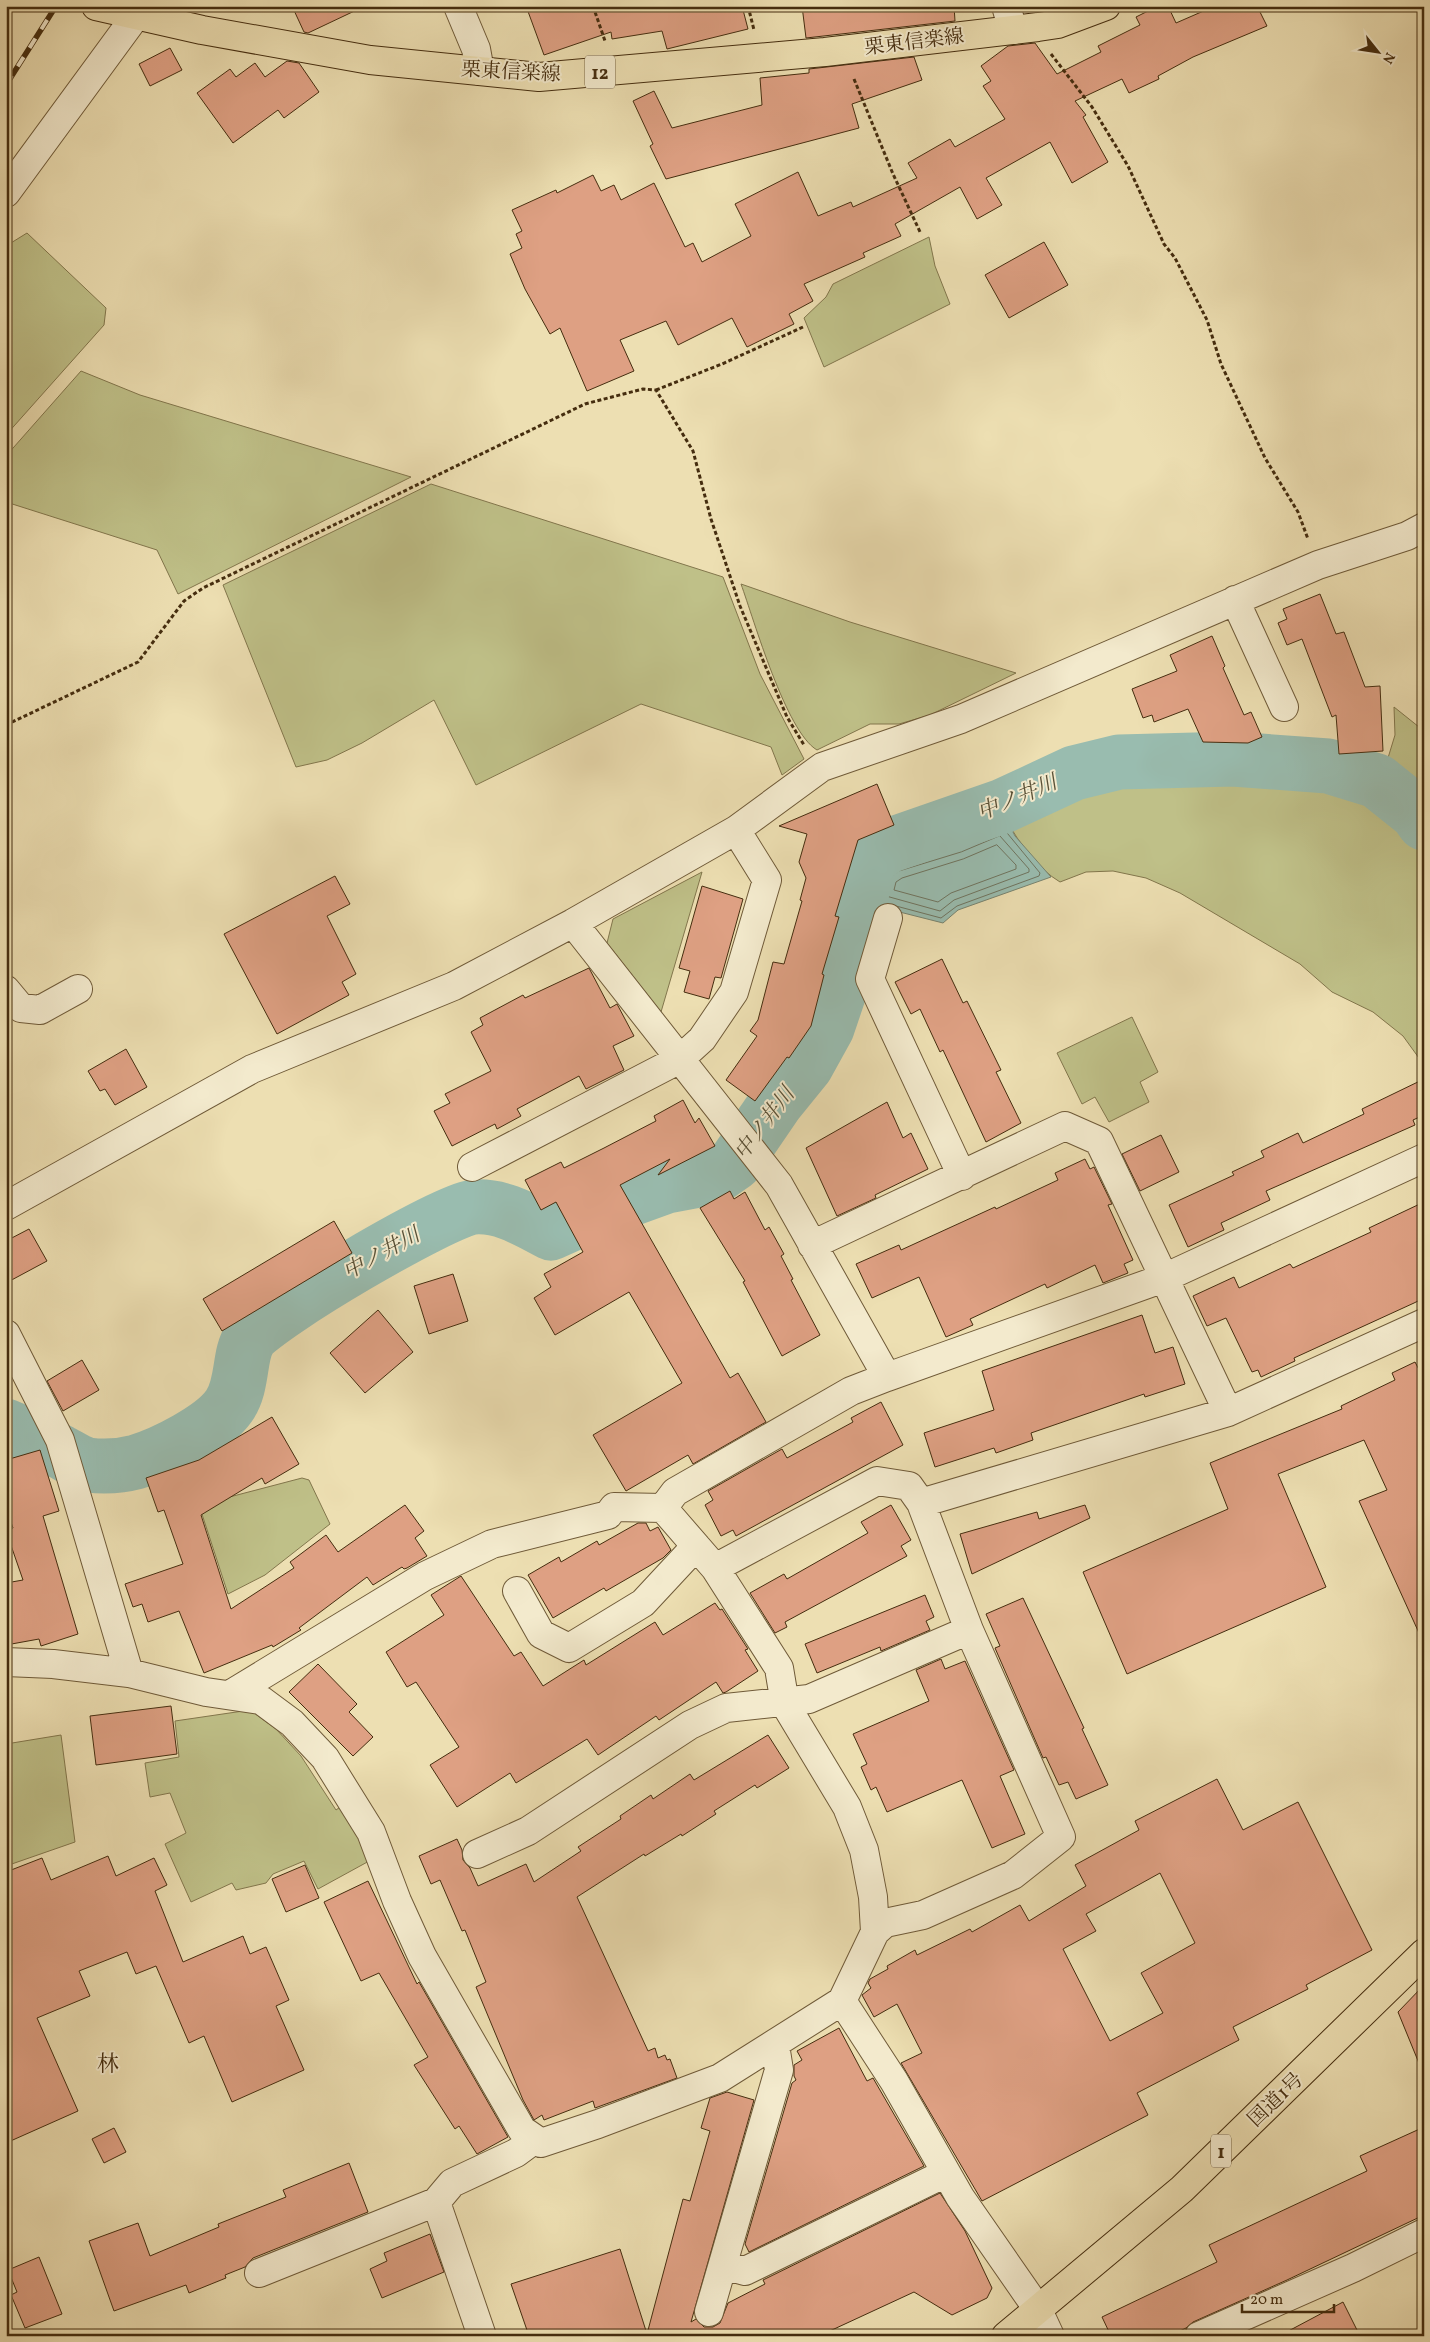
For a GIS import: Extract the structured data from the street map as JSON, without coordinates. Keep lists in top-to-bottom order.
{
  "streets": {
    "main road": [
      "栗東信楽線",
      "12",
      "国道1号",
      "1"
    ]
  },
  "districts": ["林"],
  "water": ["中ノ井川"],
  "scale_bar": "20 m",
  "north": "bottom right"
}
